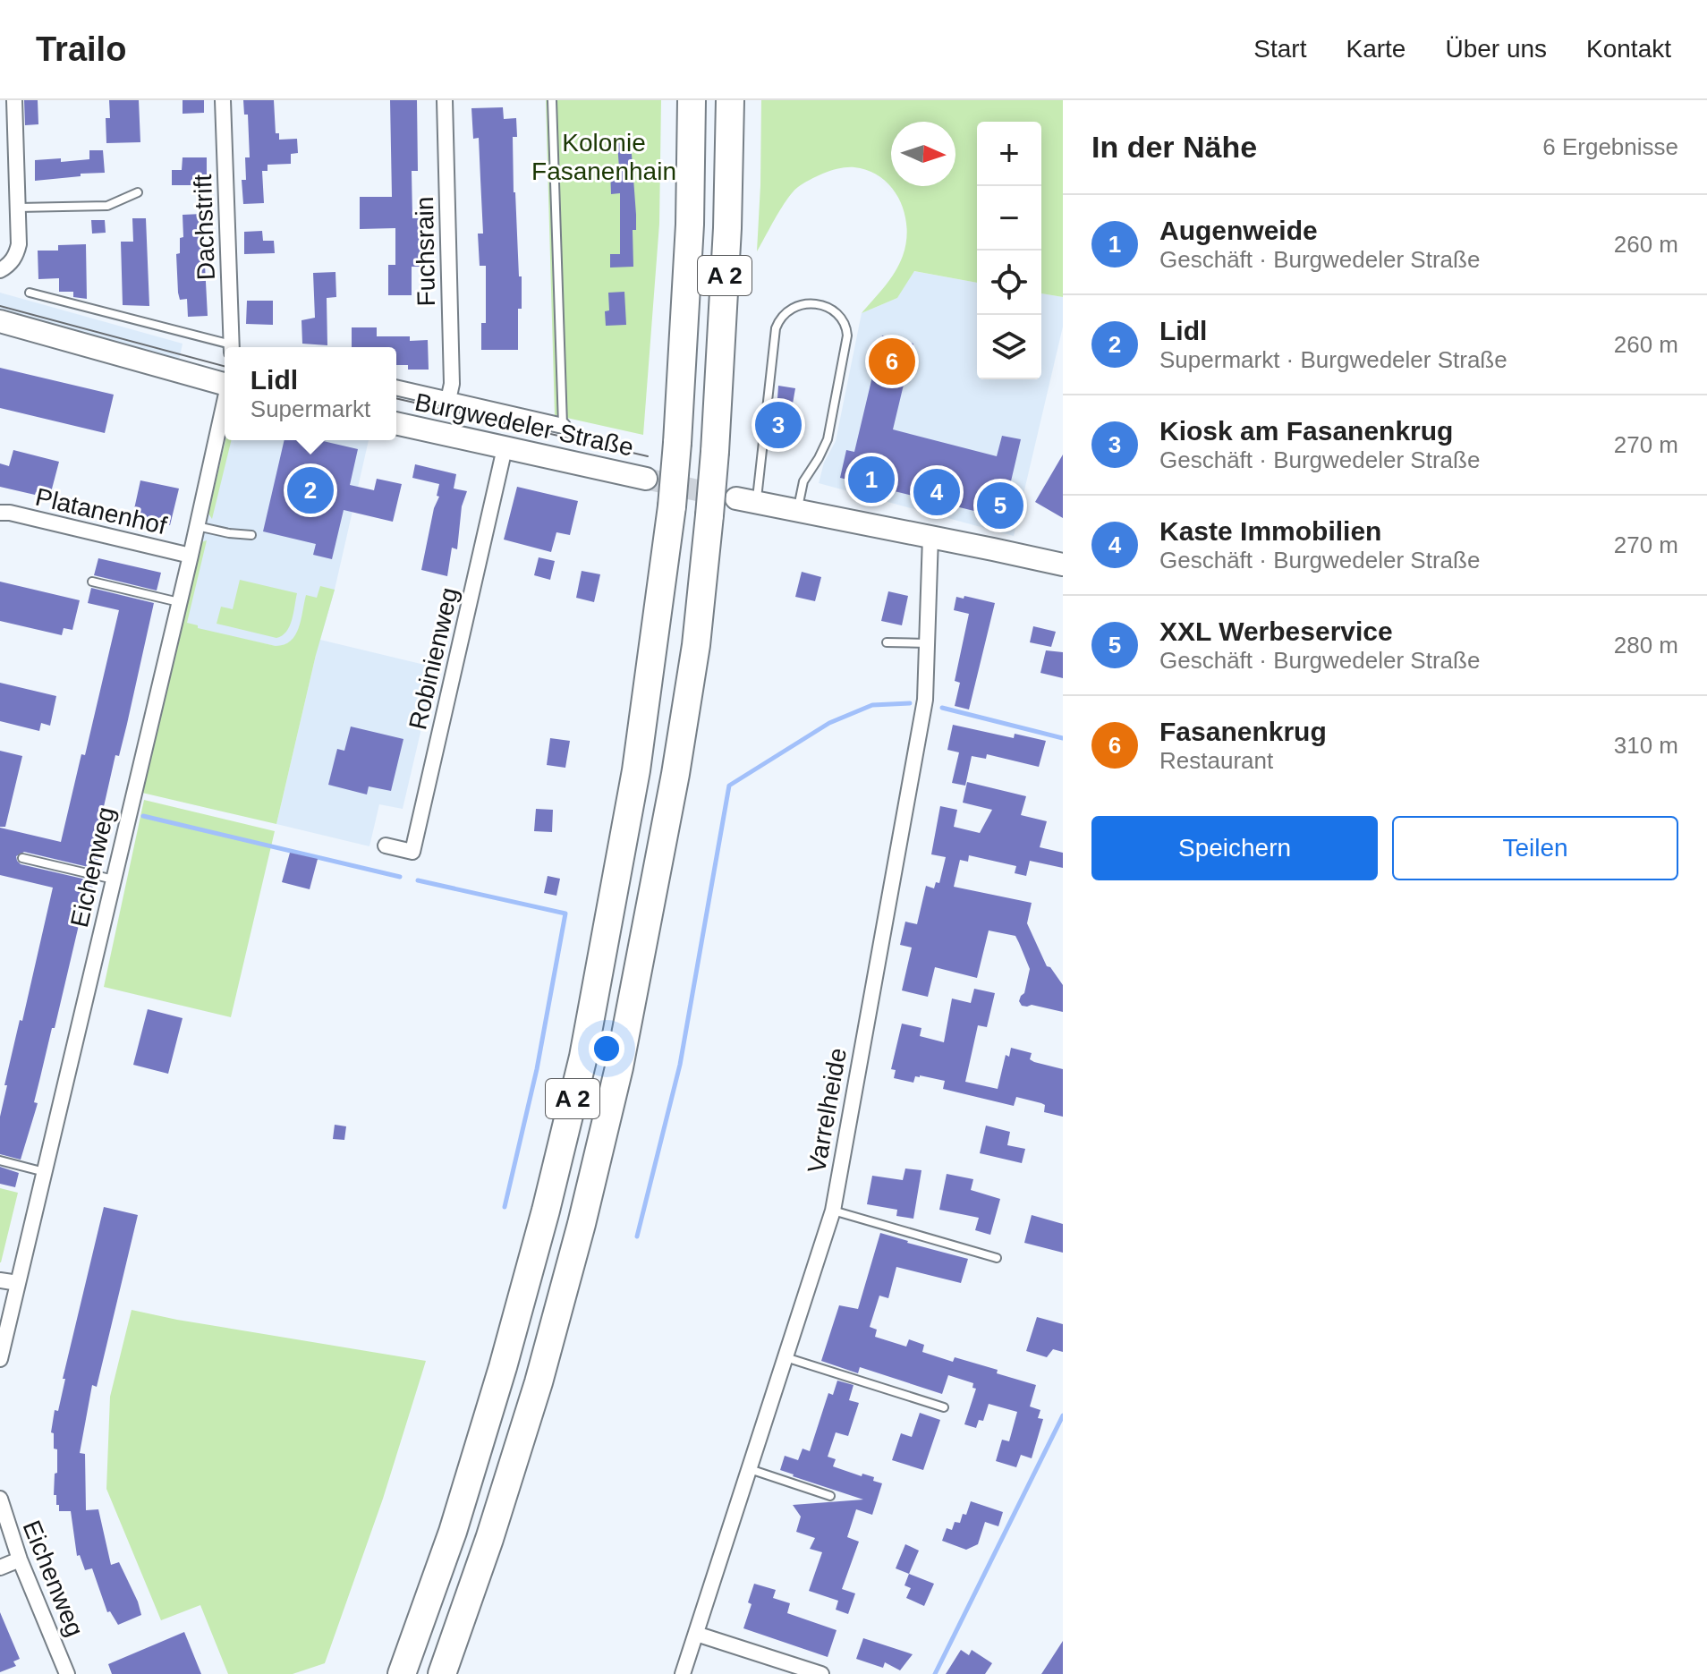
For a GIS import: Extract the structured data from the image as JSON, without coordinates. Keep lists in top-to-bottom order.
{
  "streets": {
    "highway": ["A 2"],
    "main road": ["Burgwedeler Straße"],
    "street": [
      "Dachstrift",
      "Fuchsrain",
      "Platanenhof",
      "Robinienweg",
      "Eichenweg",
      "Varrelheide"
    ]
  },
  "crossings": [
    ["Fuchsrain", "Burgwedeler Straße"],
    ["Burgwedeler Straße", "Robinienweg"],
    ["Platanenhof", "Eichenweg"]
  ],
  "parks": ["Kolonie Fasanenhain"],
  "north": "right",
  "page": {
    "header": "Trailo",
    "nav": [
      "Start",
      "Karte",
      "Über uns",
      "Kontakt"
    ],
    "heading": ["In der Nähe", "6 Ergebnisse"],
    "map_buttons": ["+", "−"],
    "list": [
      {
        "mark": "1",
        "name": "Augenweide",
        "note": "Geschäft · Burgwedeler Straße",
        "value": "260 m"
      },
      {
        "mark": "2",
        "name": "Lidl",
        "note": "Supermarkt · Burgwedeler Straße",
        "value": "260 m"
      },
      {
        "mark": "3",
        "name": "Kiosk am Fasanenkrug",
        "note": "Geschäft · Burgwedeler Straße",
        "value": "270 m"
      },
      {
        "mark": "4",
        "name": "Kaste Immobilien",
        "note": "Geschäft · Burgwedeler Straße",
        "value": "270 m"
      },
      {
        "mark": "5",
        "name": "XXL Werbeservice",
        "note": "Geschäft · Burgwedeler Straße",
        "value": "280 m"
      },
      {
        "mark": "6",
        "name": "Fasanenkrug",
        "note": "Restaurant",
        "value": "310 m"
      }
    ],
    "pins": [
      "6",
      "3",
      "1",
      "2",
      "4",
      "5"
    ],
    "popup": ["Lidl", "Supermarkt"],
    "buttons": ["Speichern", "Teilen"]
  }
}
